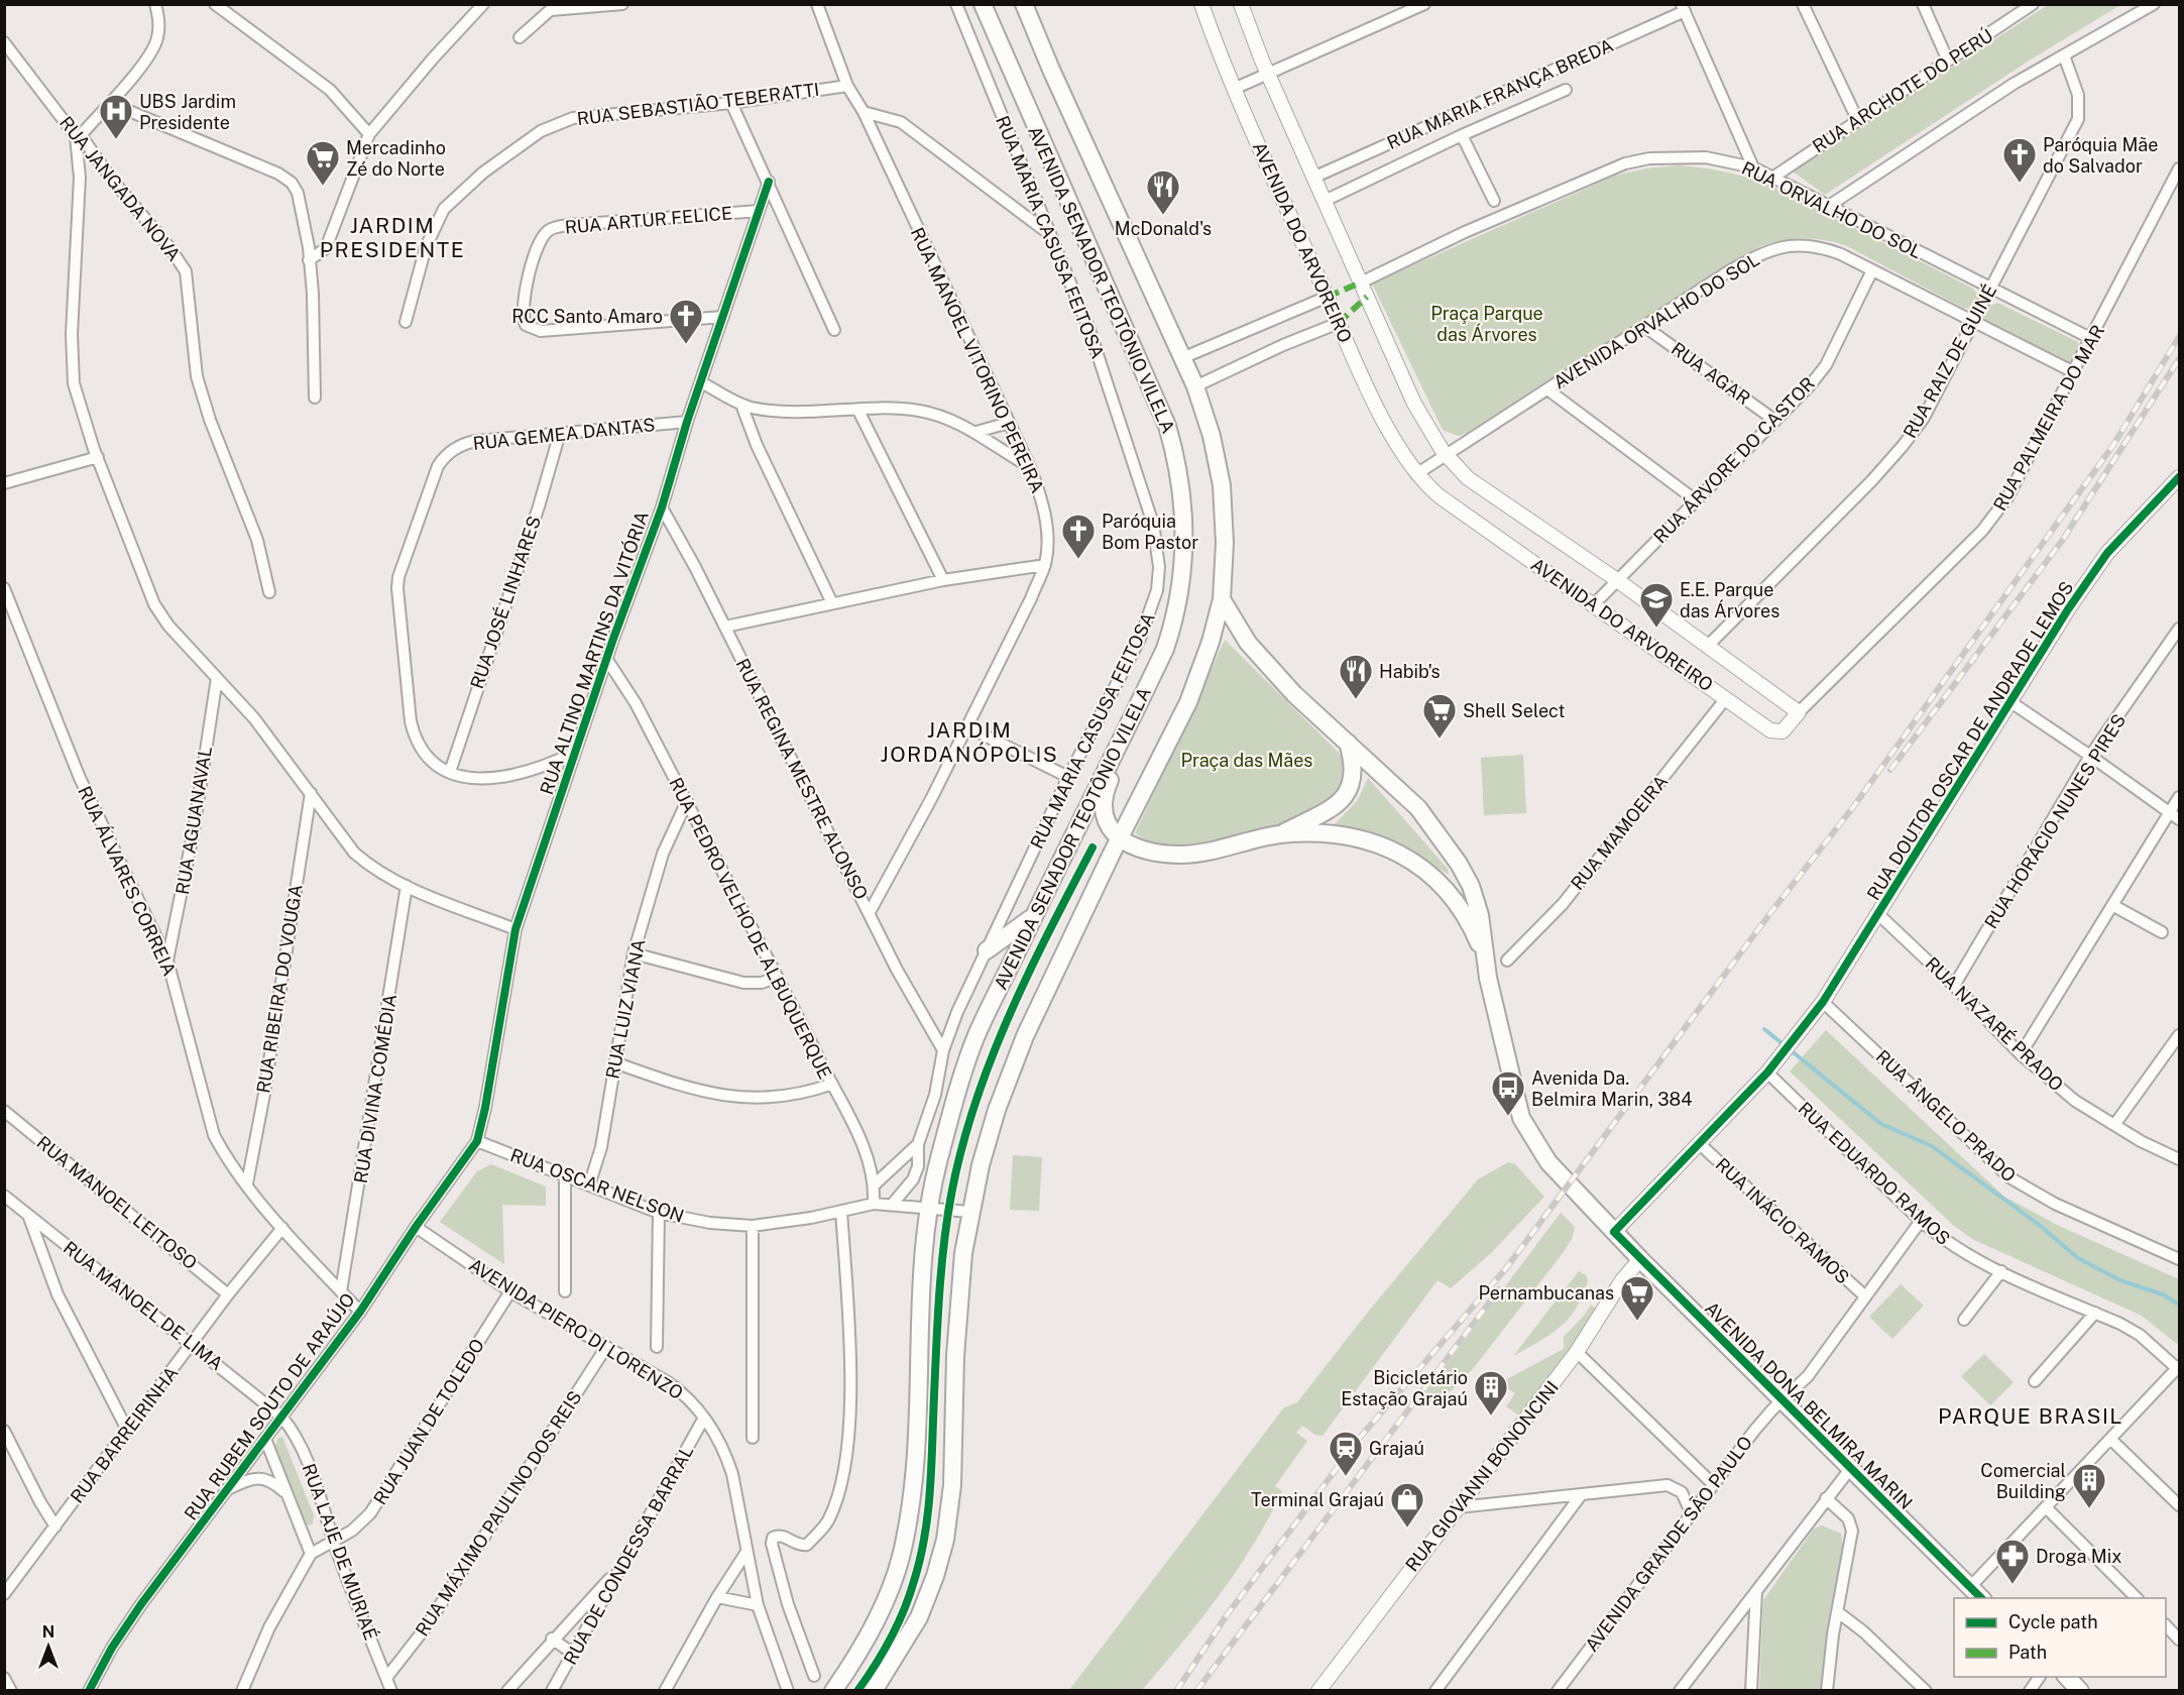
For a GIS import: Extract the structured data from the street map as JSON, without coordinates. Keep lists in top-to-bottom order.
{
  "streets": {
    "main road": ["AVENIDA SENADOR TEOTÔNIO VILELA", "AVENIDA DONA BELMIRA MARIN"],
    "street": [
      "RUA ARCHOTE DO PERÚ",
      "RUA MARIA FRANÇA BREDA",
      "RUA SEBASTIÃO TEBERATTI",
      "RUA JANGADA NOVA",
      "RUA ORVALHO DO SOL",
      "RUA ARTUR FELICE",
      "RUA MARIA CASUSA FEITOSA",
      "AVENIDA DO ARVOREIRO",
      "AVENIDA ORVALHO DO SOL",
      "RUA MANOEL VITORINO PEREIRA",
      "RUA RAIZ DE GUINÉ",
      "RUA AGAR",
      "RUA PALMEIRA DO MAR",
      "RUA GEMEA DANTAS",
      "RUA ÁRVORE DO CASTOR",
      "RUA JOSÉ LINHARES",
      "RUA ALTINO MARTINS DA VITÓRIA",
      "RUA DOUTOR OSCAR DE ANDRADE LEMOS",
      "RUA REGINA MESTRE ALONSO",
      "RUA AGUANAVAL",
      "RUA HORÁCIO NUNES PIRES",
      "RUA MAMOEIRA",
      "RUA ÁLVARES CORREIA",
      "RUA PEDRO VELHO DE ALBUQUERQUE",
      "RUA RIBEIRA DO VOUGA",
      "RUA LUIZ VIANA",
      "RUA NAZARÉ PRADO",
      "RUA DIVINA COMÉDIA",
      "RUA ÂNGELO PRADO",
      "RUA EDUARDO RAMOS",
      "RUA OSCAR NELSON",
      "RUA MANOEL LEITOSO",
      "RUA INÁCIO RAMOS",
      "RUA MANOEL DE LIMA",
      "AVENIDA PIERO DI LORENZO",
      "RUA RUBEM SOUTO DE ARAÚJO",
      "RUA JUAN DE TOLEDO",
      "RUA BARREIRINHA",
      "RUA GIOVANNI BONONCINI",
      "RUA MÁXIMO PAULINO DOS REIS",
      "AVENIDA GRANDE SÃO PAULO",
      "RUA LAJE DE MURIAÉ",
      "RUA DE CONDESSA BARRAL"
    ]
  },
  "crossings": [
    ["RUA ARCHOTE DO PERÚ", "RUA ORVALHO DO SOL"],
    ["RUA MARIA FRANÇA BREDA", "AVENIDA DO ARVOREIRO"],
    ["RUA SEBASTIÃO TEBERATTI", "RUA MANOEL VITORINO PEREIRA"],
    ["RUA ORVALHO DO SOL", "AVENIDA DO ARVOREIRO"],
    ["RUA ORVALHO DO SOL", "RUA RAIZ DE GUINÉ"],
    ["RUA ORVALHO DO SOL", "RUA PALMEIRA DO MAR"],
    ["RUA ARTUR FELICE", "RUA ALTINO MARTINS DA VITÓRIA"],
    ["RUA MARIA CASUSA FEITOSA", "RUA REGINA MESTRE ALONSO"],
    ["RUA MARIA CASUSA FEITOSA", "RUA PEDRO VELHO DE ALBUQUERQUE"],
    ["RUA MARIA CASUSA FEITOSA", "RUA OSCAR NELSON"],
    ["AVENIDA DO ARVOREIRO", "AVENIDA ORVALHO DO SOL"],
    ["AVENIDA DO ARVOREIRO", "RUA RAIZ DE GUINÉ"],
    ["AVENIDA DO ARVOREIRO", "RUA PALMEIRA DO MAR"],
    ["AVENIDA DO ARVOREIRO", "RUA ÁRVORE DO CASTOR"],
    ["AVENIDA DO ARVOREIRO", "RUA MAMOEIRA"],
    ["AVENIDA SENADOR TEOTÔNIO VILELA", "RUA OSCAR NELSON"],
    ["AVENIDA ORVALHO DO SOL", "RUA RAIZ DE GUINÉ"],
    ["AVENIDA ORVALHO DO SOL", "RUA AGAR"],
    ["AVENIDA ORVALHO DO SOL", "RUA PALMEIRA DO MAR"],
    ["AVENIDA ORVALHO DO SOL", "RUA ÁRVORE DO CASTOR"],
    ["RUA MANOEL VITORINO PEREIRA", "RUA REGINA MESTRE ALONSO"],
    ["RUA AGAR", "RUA ÁRVORE DO CASTOR"],
    ["RUA GEMEA DANTAS", "RUA JOSÉ LINHARES"],
    ["RUA GEMEA DANTAS", "RUA ALTINO MARTINS DA VITÓRIA"],
    ["RUA ALTINO MARTINS DA VITÓRIA", "RUA REGINA MESTRE ALONSO"],
    ["RUA ALTINO MARTINS DA VITÓRIA", "RUA PEDRO VELHO DE ALBUQUERQUE"],
    ["RUA ALTINO MARTINS DA VITÓRIA", "RUA OSCAR NELSON"],
    ["RUA ALTINO MARTINS DA VITÓRIA", "RUA RUBEM SOUTO DE ARAÚJO"],
    ["RUA DOUTOR OSCAR DE ANDRADE LEMOS", "RUA NAZARÉ PRADO"],
    ["RUA DOUTOR OSCAR DE ANDRADE LEMOS", "RUA ÂNGELO PRADO"],
    ["RUA DOUTOR OSCAR DE ANDRADE LEMOS", "RUA EDUARDO RAMOS"],
    ["RUA DOUTOR OSCAR DE ANDRADE LEMOS", "RUA INÁCIO RAMOS"],
    ["RUA DOUTOR OSCAR DE ANDRADE LEMOS", "AVENIDA DONA BELMIRA MARIN"],
    ["RUA AGUANAVAL", "RUA ÁLVARES CORREIA"],
    ["RUA HORÁCIO NUNES PIRES", "RUA NAZARÉ PRADO"],
    ["RUA ÁLVARES CORREIA", "RUA RIBEIRA DO VOUGA"],
    ["RUA ÁLVARES CORREIA", "RUA DIVINA COMÉDIA"],
    ["RUA ÁLVARES CORREIA", "RUA RUBEM SOUTO DE ARAÚJO"],
    ["RUA ÁLVARES CORREIA", "RUA BARREIRINHA"],
    ["RUA PEDRO VELHO DE ALBUQUERQUE", "RUA LUIZ VIANA"],
    ["RUA PEDRO VELHO DE ALBUQUERQUE", "RUA OSCAR NELSON"],
    ["RUA LUIZ VIANA", "RUA OSCAR NELSON"],
    ["RUA EDUARDO RAMOS", "AVENIDA GRANDE SÃO PAULO"],
    ["RUA OSCAR NELSON", "RUA RUBEM SOUTO DE ARAÚJO"],
    ["RUA MANOEL LEITOSO", "RUA BARREIRINHA"],
    ["RUA INÁCIO RAMOS", "AVENIDA GRANDE SÃO PAULO"],
    ["RUA MANOEL DE LIMA", "RUA RUBEM SOUTO DE ARAÚJO"],
    ["RUA MANOEL DE LIMA", "RUA BARREIRINHA"],
    ["RUA MANOEL DE LIMA", "RUA LAJE DE MURIAÉ"],
    ["AVENIDA PIERO DI LORENZO", "RUA RUBEM SOUTO DE ARAÚJO"],
    ["AVENIDA PIERO DI LORENZO", "RUA JUAN DE TOLEDO"],
    ["AVENIDA PIERO DI LORENZO", "RUA MÁXIMO PAULINO DOS REIS"],
    ["AVENIDA PIERO DI LORENZO", "RUA DE CONDESSA BARRAL"],
    ["AVENIDA DONA BELMIRA MARIN", "RUA GIOVANNI BONONCINI"],
    ["AVENIDA DONA BELMIRA MARIN", "AVENIDA GRANDE SÃO PAULO"],
    ["RUA RUBEM SOUTO DE ARAÚJO", "RUA LAJE DE MURIAÉ"],
    ["RUA JUAN DE TOLEDO", "RUA LAJE DE MURIAÉ"],
    ["RUA MÁXIMO PAULINO DOS REIS", "RUA LAJE DE MURIAÉ"]
  ],
  "districts": ["JARDIM PRESIDENTE", "JARDIM JORDANÓPOLIS", "PARQUE BRASIL"],
  "parks": ["Praça Parque das Árvores", "Praça das Mães"],
  "places": {
    "hospital": ["UBS Jardim Presidente"],
    "church": ["Paróquia Mãe do Salvador", "RCC Santo Amaro", "Paróquia Bom Pastor"],
    "supermarket": ["Mercadinho Zé do Norte", "Shell Select", "Pernambucanas"],
    "restaurant": ["McDonald's", "Habib's"],
    "school or university": ["E.E. Parque das Árvores"],
    "bus stop": ["Avenida Da. Belmira Marin, 384"],
    "building": ["Bicicletário Estação Grajaú", "Comercial Building"],
    "station": ["Grajaú"],
    "shop": ["Terminal Grajaú"],
    "pharmacy": ["Droga Mix"]
  },
  "legend": ["Cycle path", "Path"],
  "north": "top"
}
